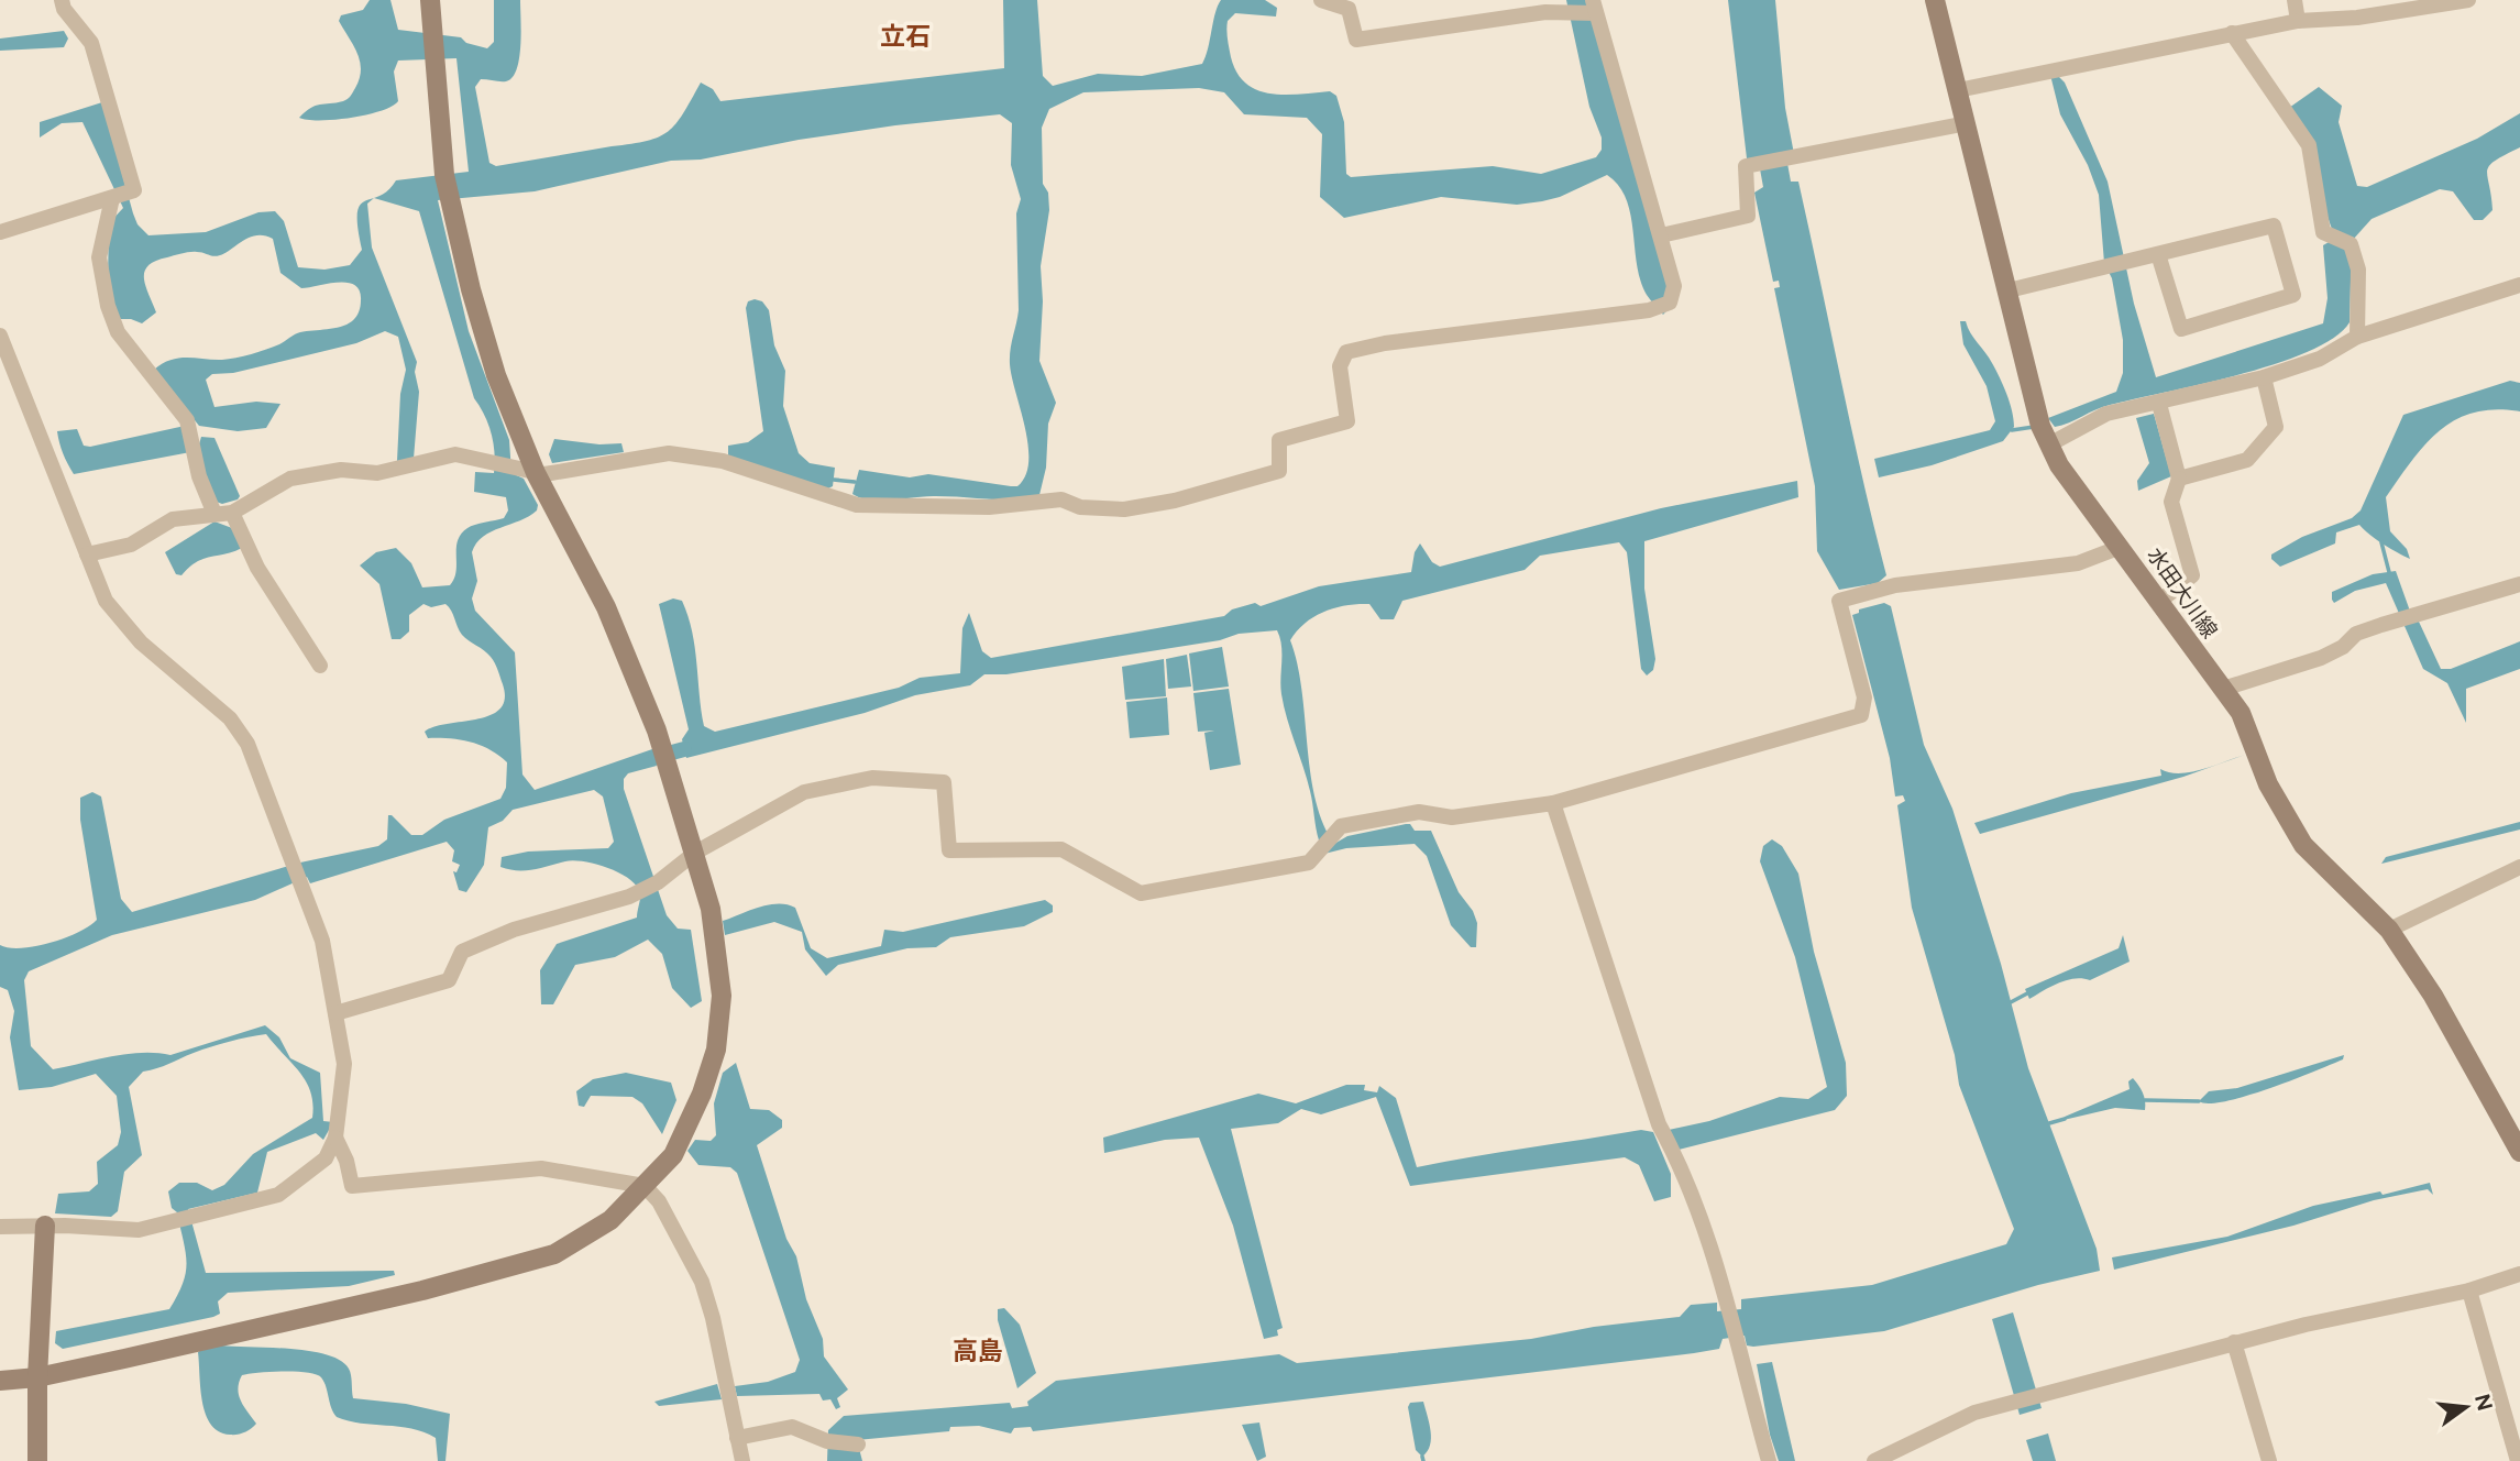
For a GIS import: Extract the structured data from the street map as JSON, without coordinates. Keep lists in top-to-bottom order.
{
  "streets": {
    "street": ["水田大川線"]
  },
  "districts": ["立石", "高島"],
  "north": "right"
}
